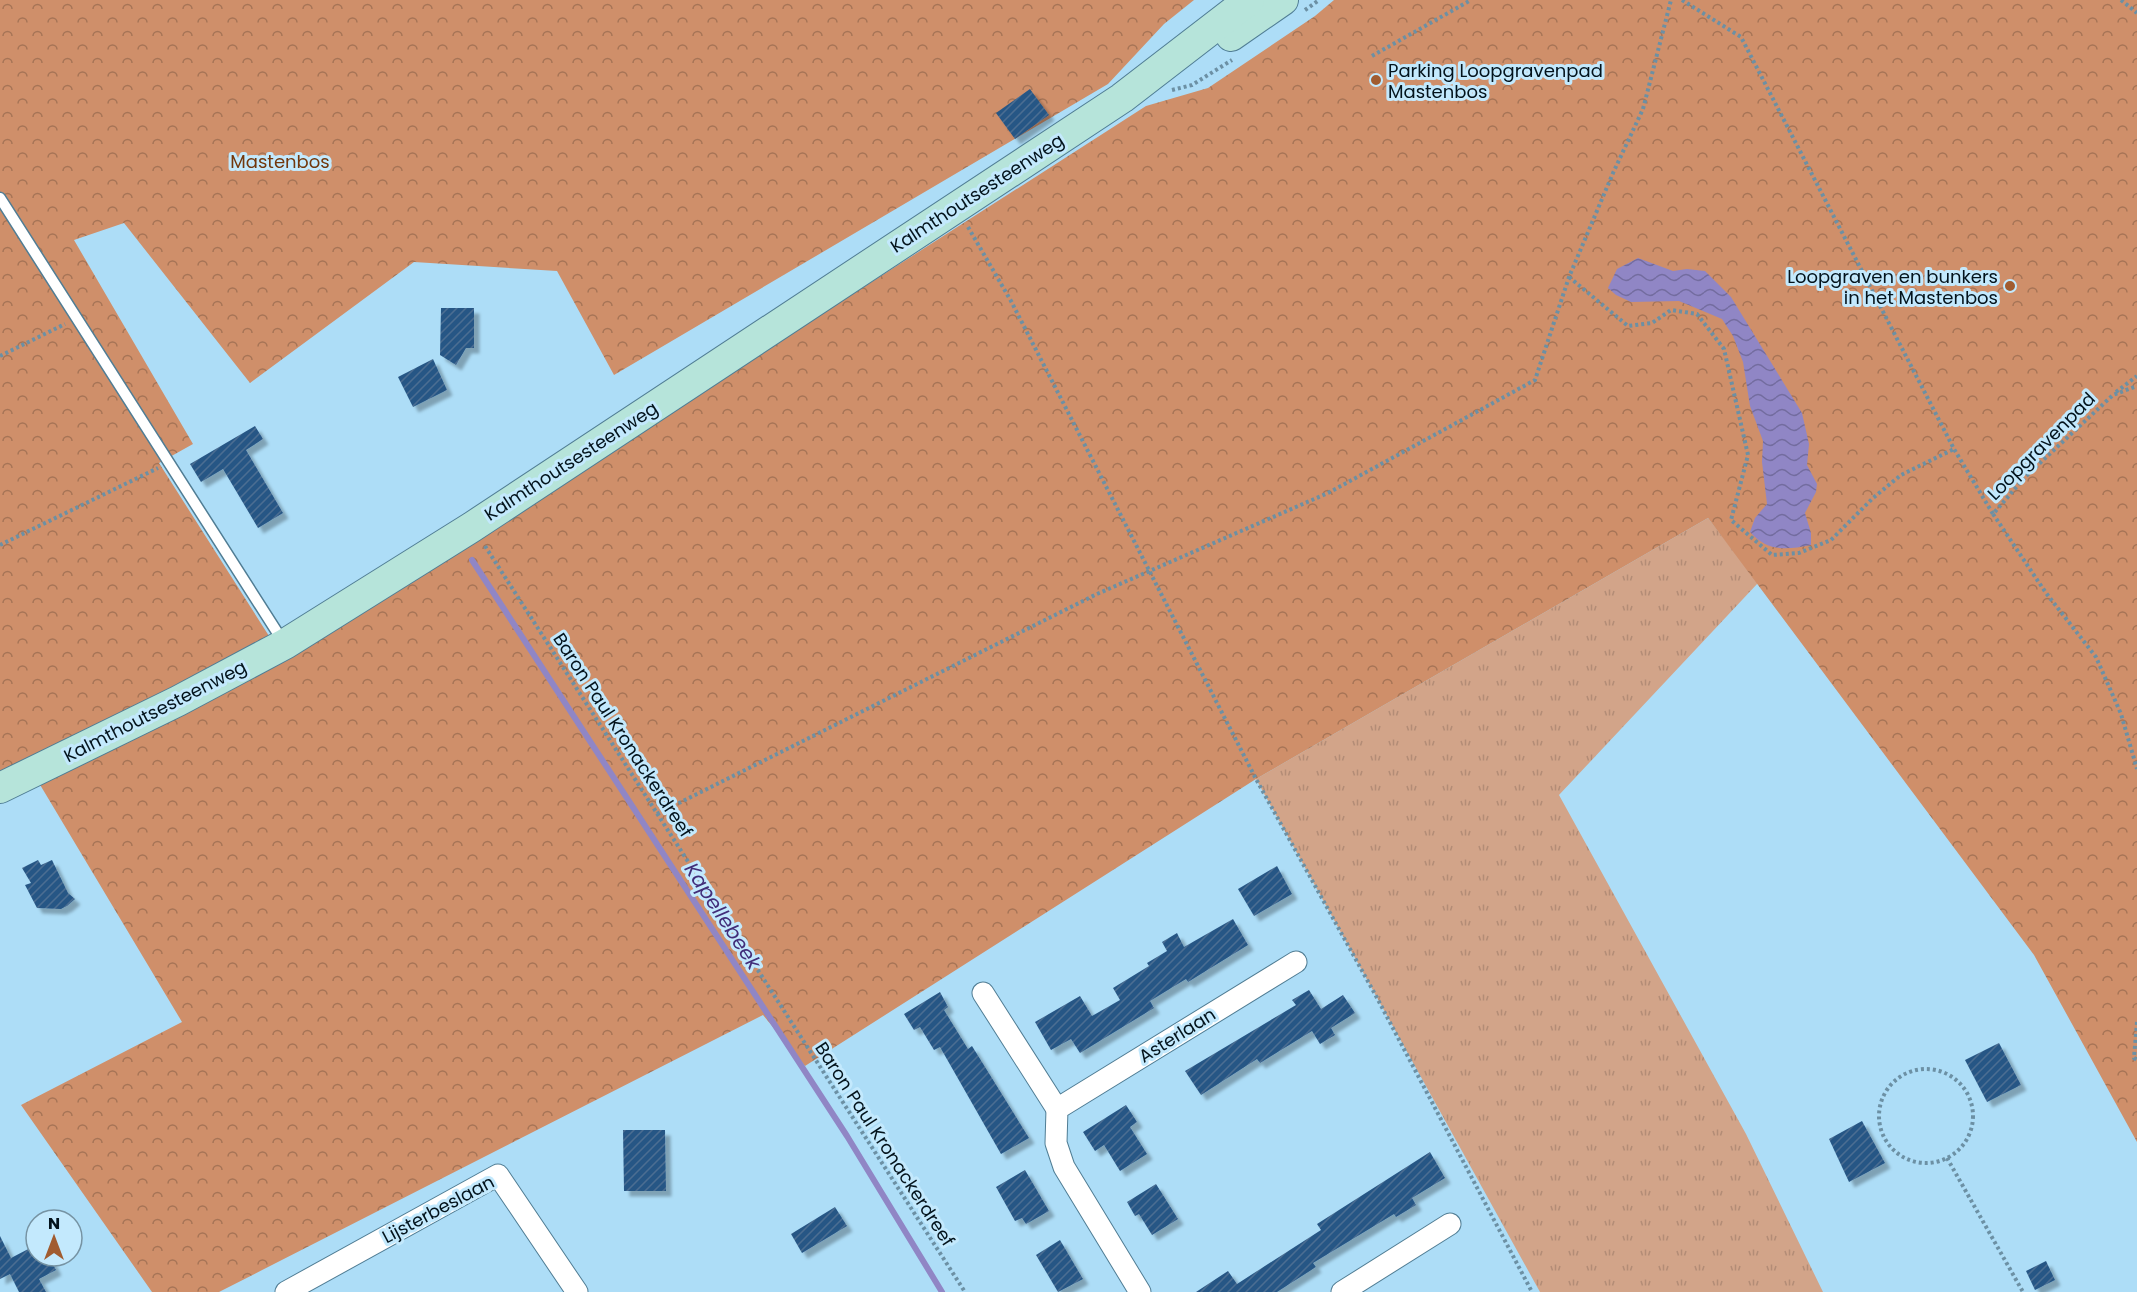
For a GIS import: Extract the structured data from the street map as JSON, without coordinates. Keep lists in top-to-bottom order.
{
  "streets": {
    "main road": ["Kalmthoutsesteenweg"],
    "street": ["Asterlaan", "Lijsterbeslaan"],
    "path": ["Loopgravenpad", "Baron Paul Kronackerdreef"]
  },
  "crossings": [
    ["Kalmthoutsesteenweg", "Baron Paul Kronackerdreef"]
  ],
  "water": ["Kapellebeek"],
  "parks": ["Mastenbos"],
  "places": ["Parking Loopgravenpad Mastenbos", "Loopgraven en bunkers in het Mastenbos"],
  "north": "top"
}
